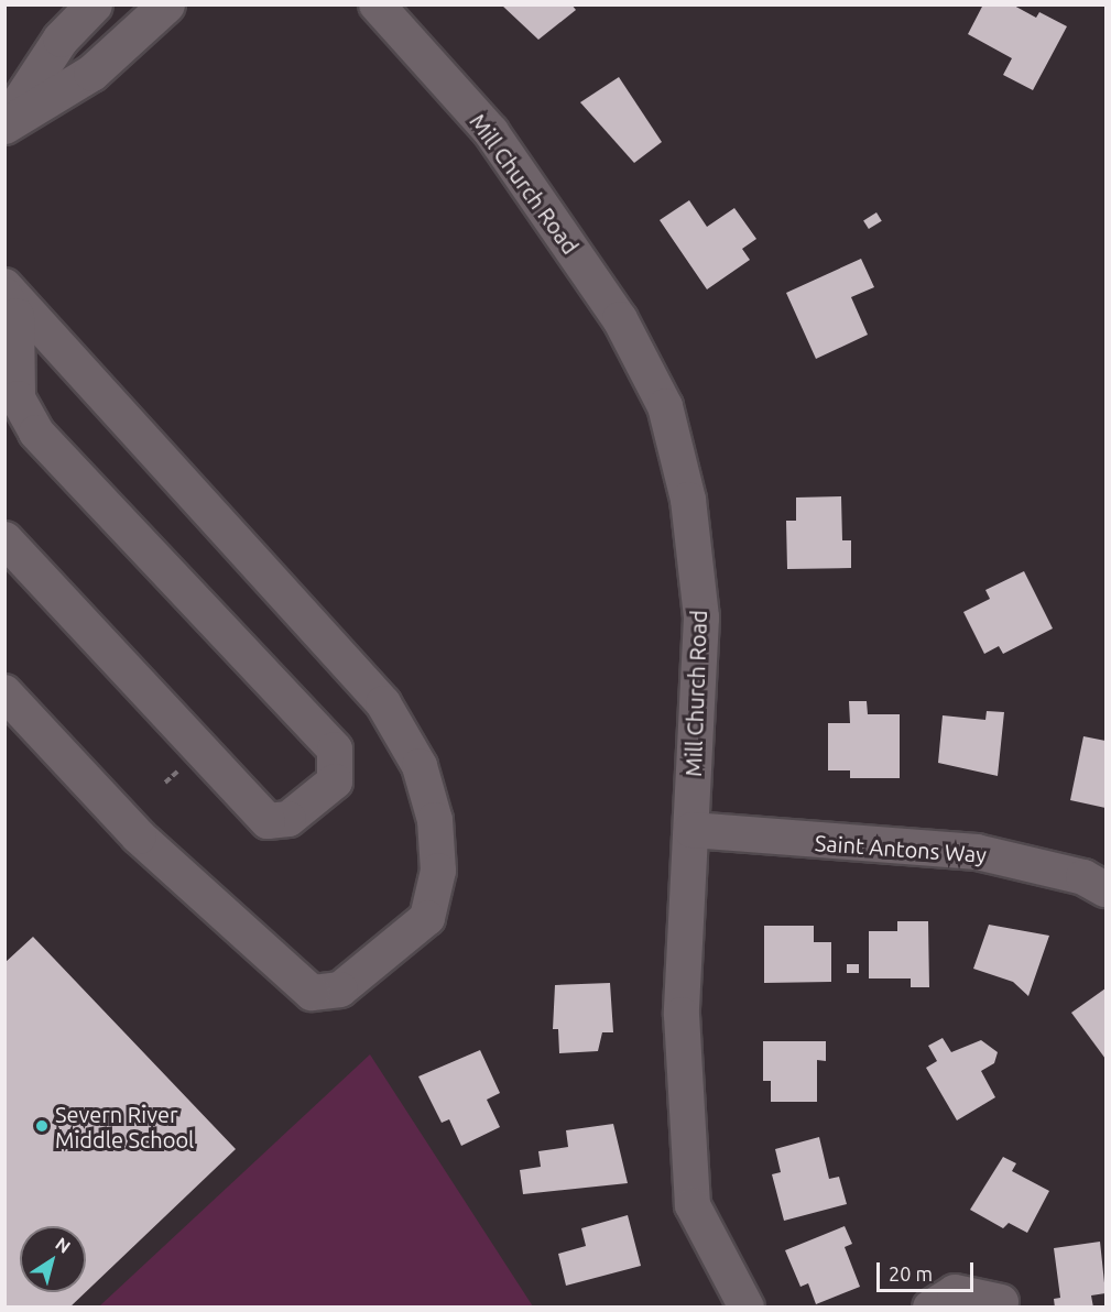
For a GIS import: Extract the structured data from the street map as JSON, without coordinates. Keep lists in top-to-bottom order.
{
  "streets": {
    "street": ["Mill Church Road", "Saint Antons Way"]
  },
  "crossings": [
    ["Mill Church Road", "Saint Antons Way"]
  ],
  "places": ["Severn River Middle School"],
  "scale_bar": "20 m",
  "north": "top right"
}
